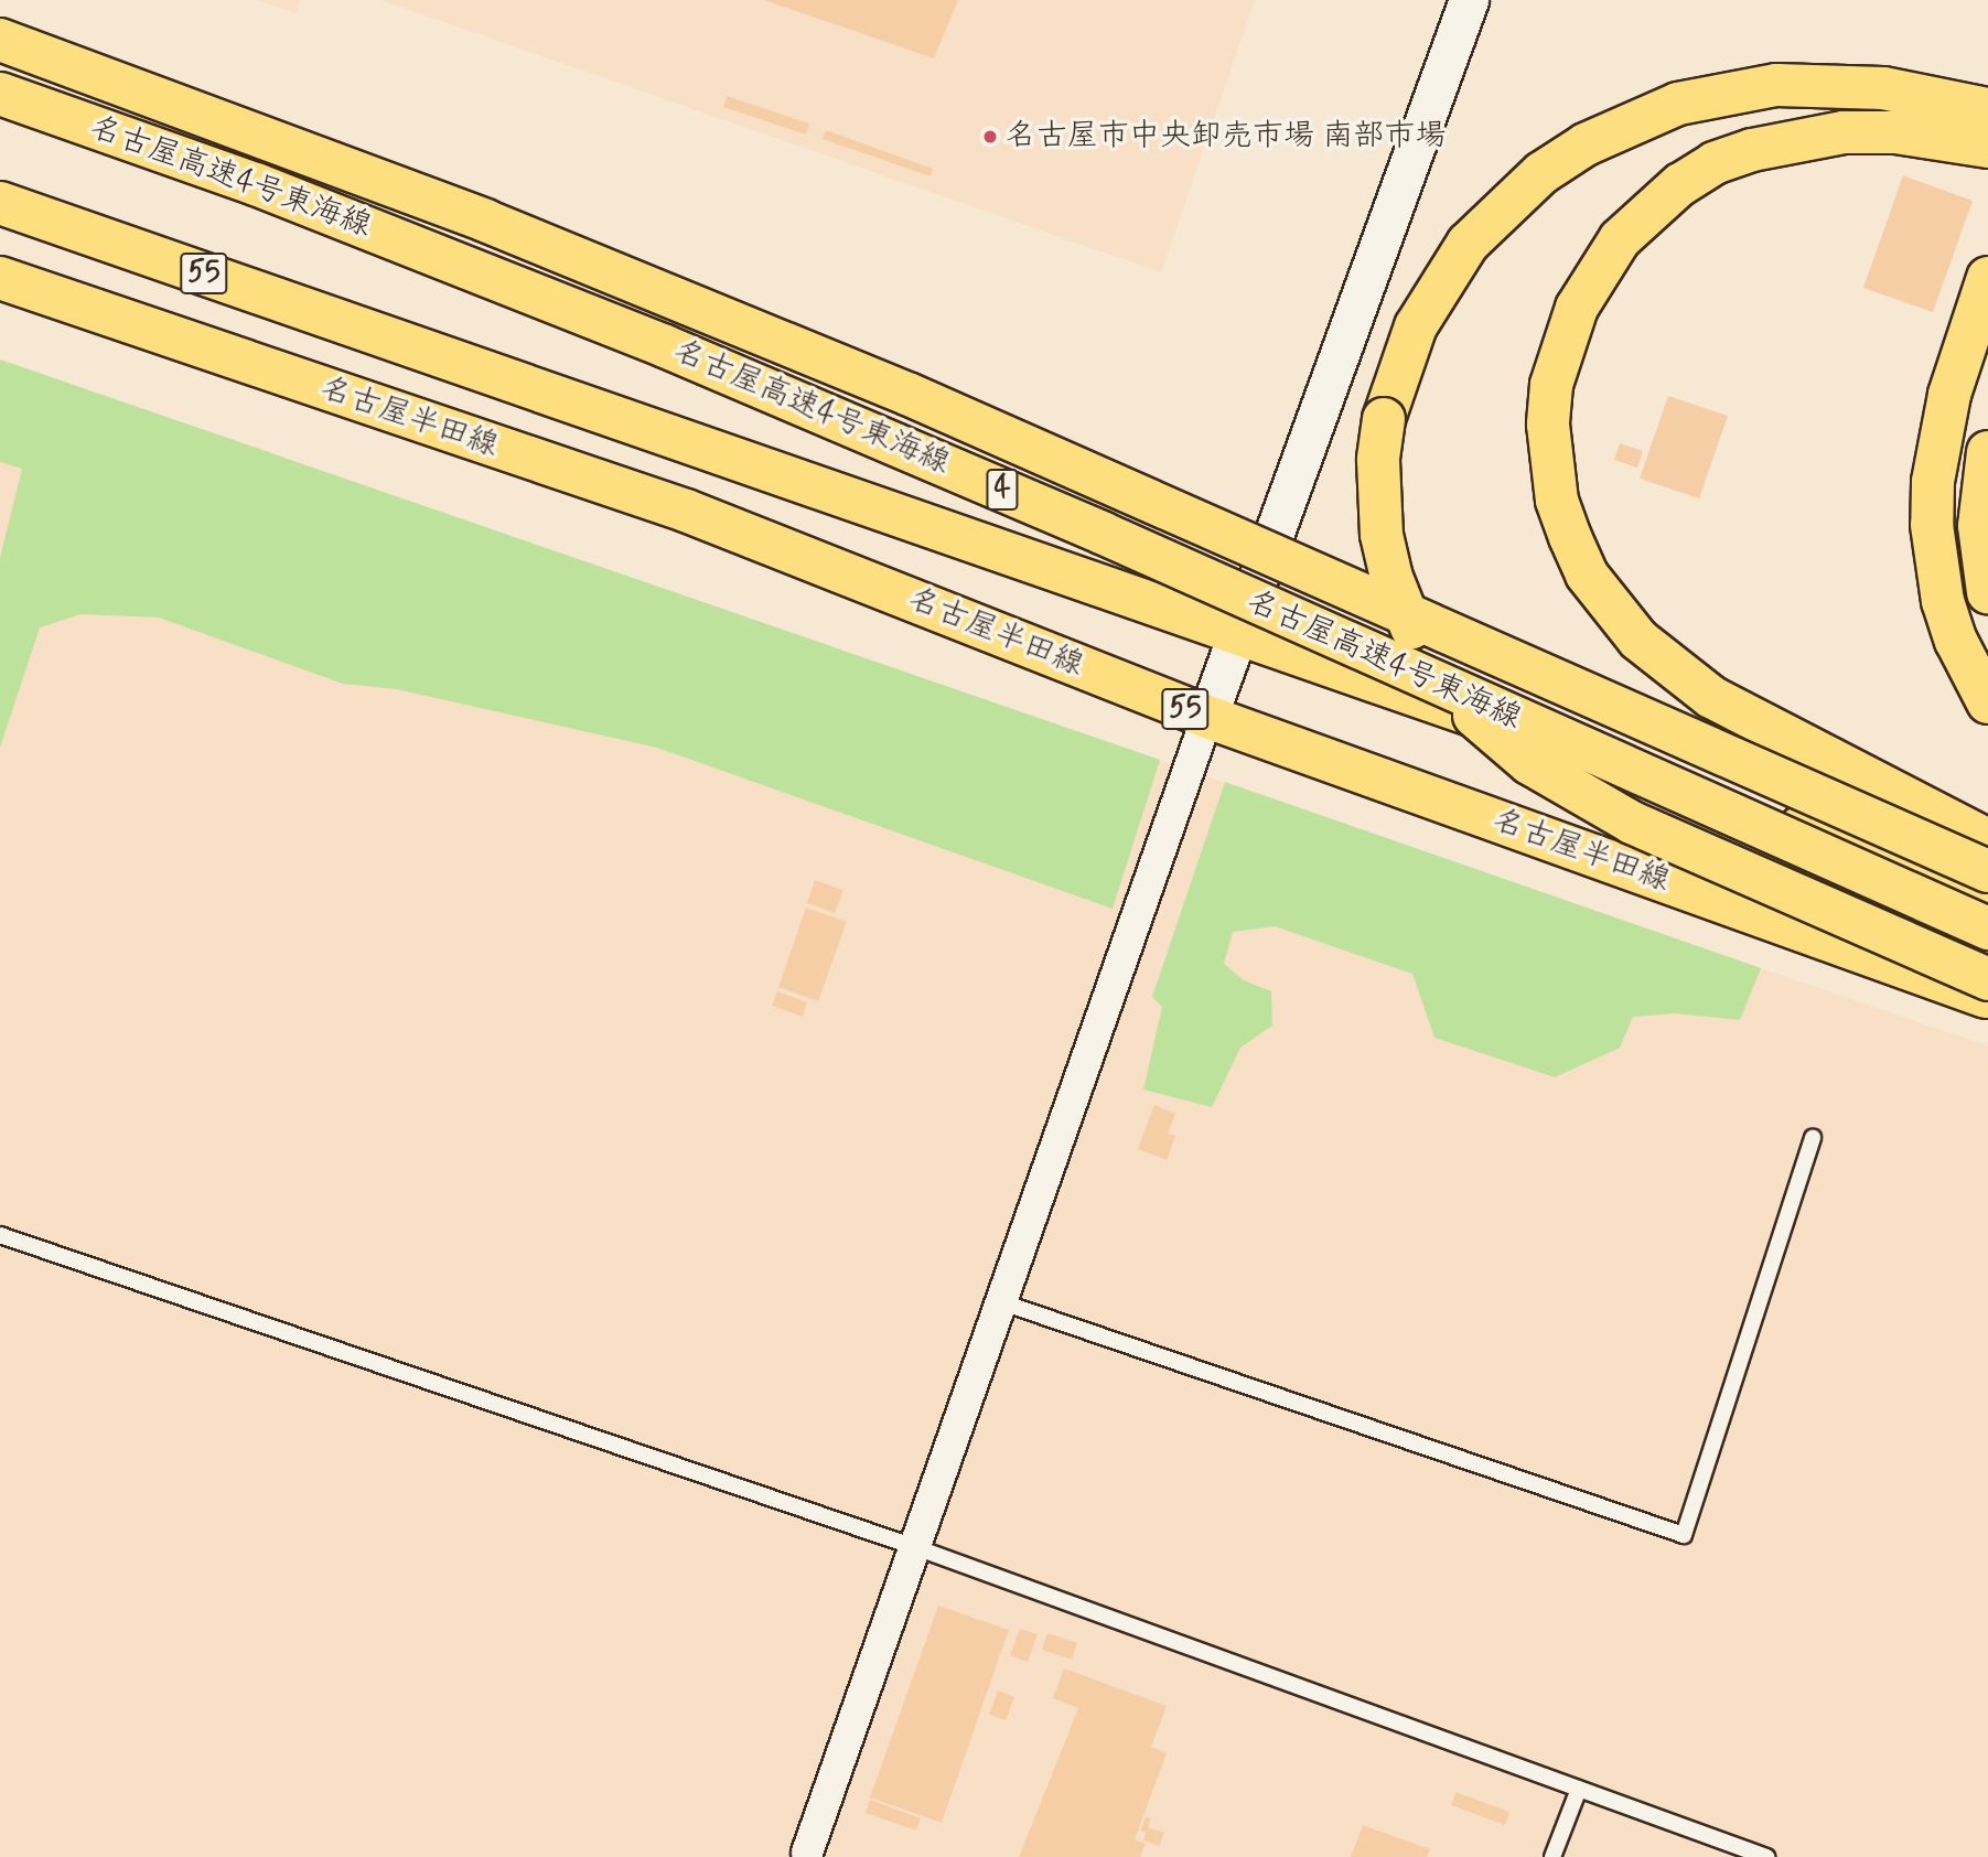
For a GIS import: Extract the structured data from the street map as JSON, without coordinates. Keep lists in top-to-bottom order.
{
  "streets": {
    "main road": [
      "名古屋高速4号東海線",
      "55",
      "名古屋半田線",
      "4"
    ]
  },
  "places": ["名古屋市中央卸売市場 南部市場"]
}
